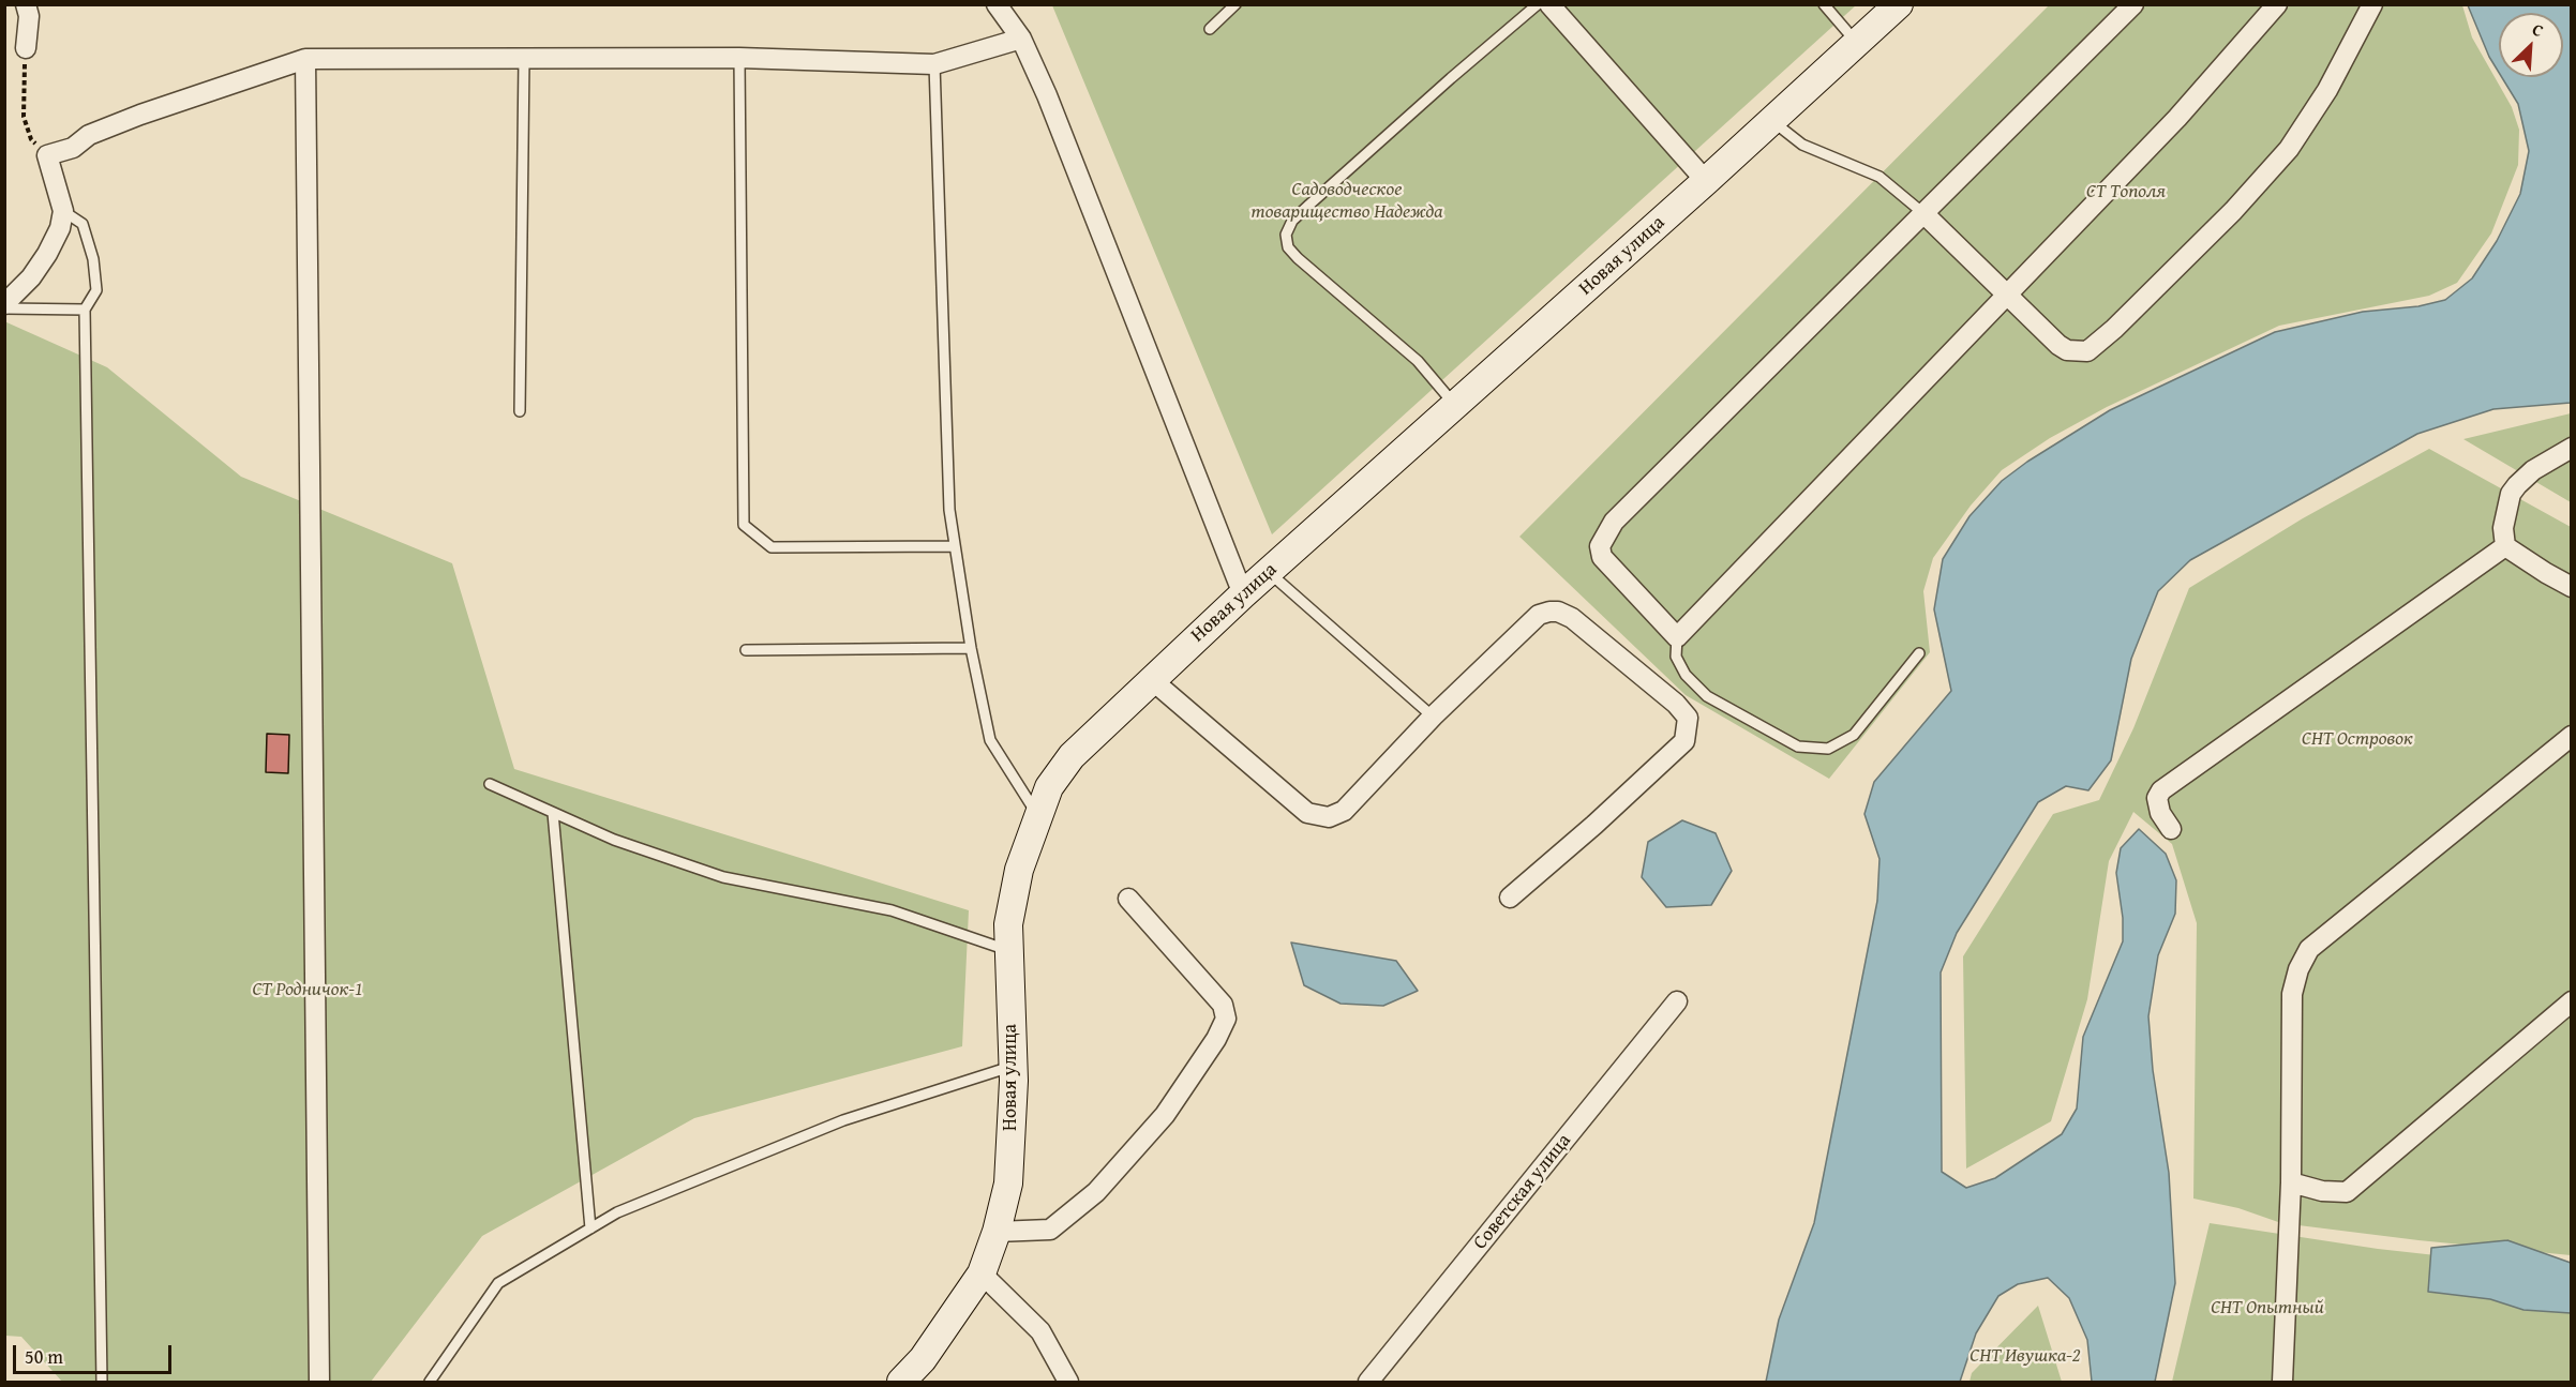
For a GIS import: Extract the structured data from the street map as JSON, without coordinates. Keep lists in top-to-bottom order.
{
  "streets": {
    "street": ["Новая улица", "Советская улица"]
  },
  "parks": [
    "Садоводческое товарищество Надежда",
    "СТ Тополя",
    "СНТ Островок",
    "СТ Родничок-1",
    "СНТ Опытный",
    "СНТ Ивушка-2"
  ],
  "scale_bar": "50 m",
  "north": "top right"
}
